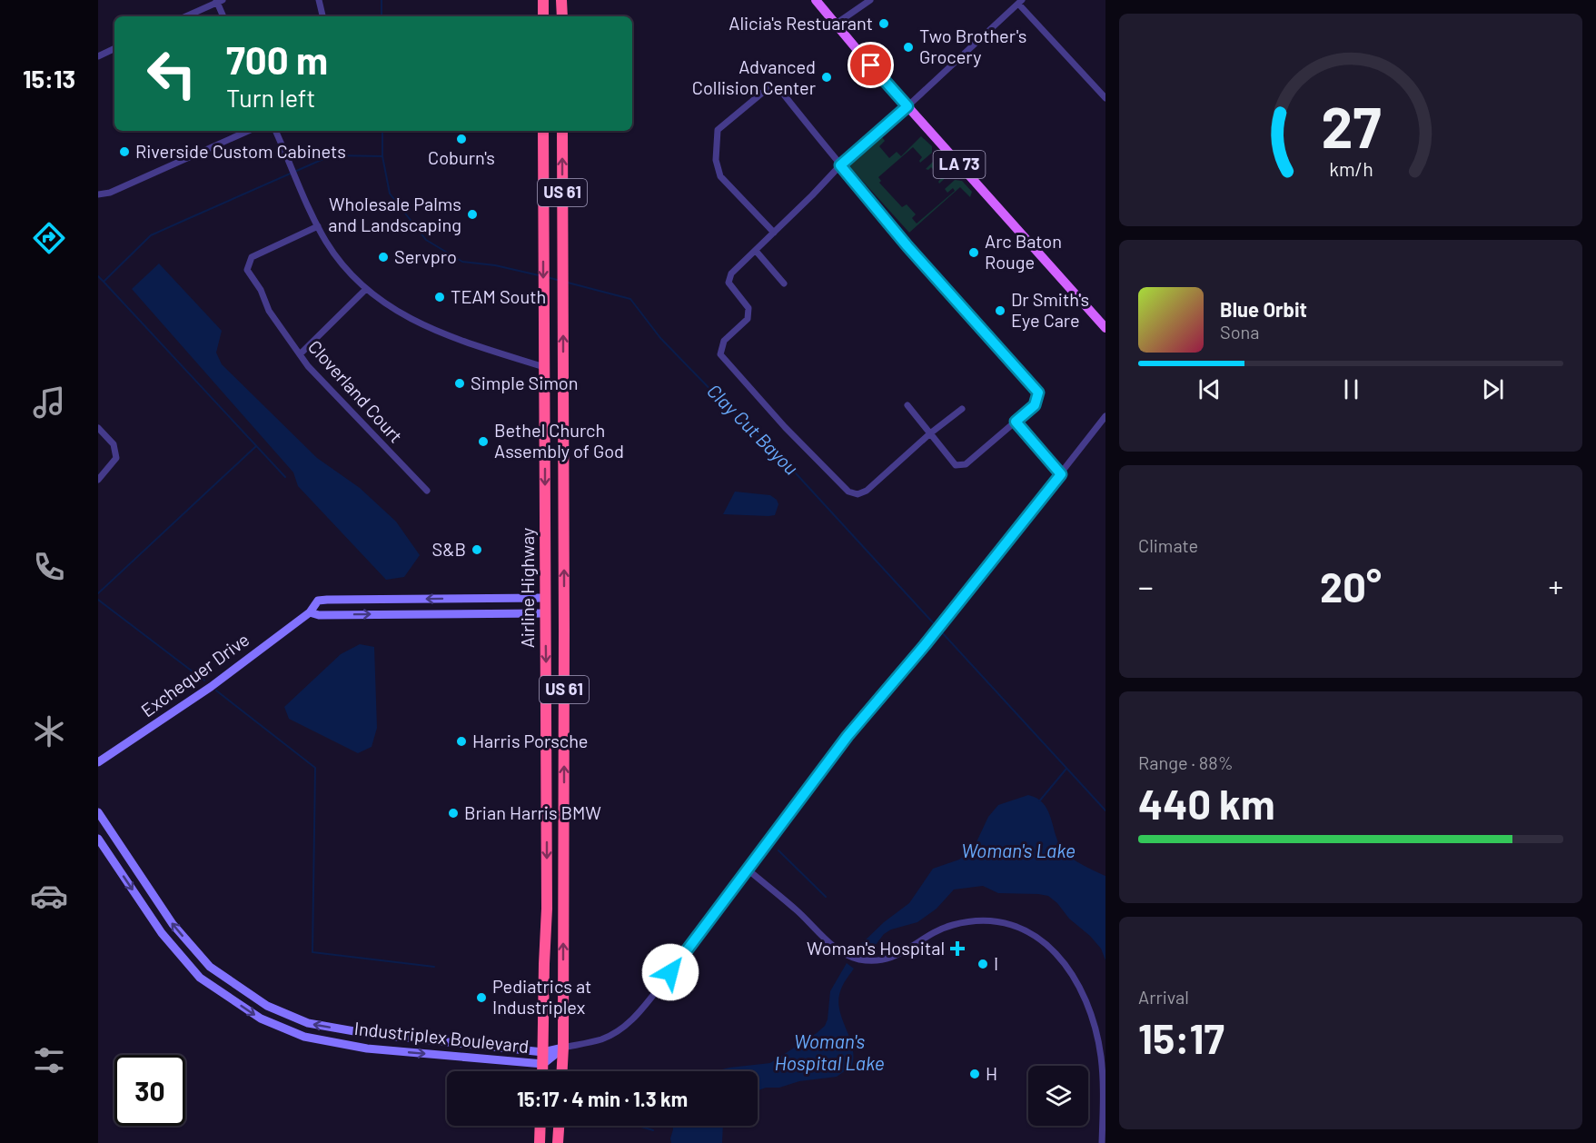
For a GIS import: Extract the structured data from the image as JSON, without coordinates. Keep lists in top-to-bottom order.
{
  "streets": {
    "highway": ["US 61", "Airline Highway"],
    "main road": ["LA 73"],
    "street": ["Cloverland Court", "Exchequer Drive", "Industriplex Boulevard"]
  },
  "crossings": [
    ["Airline Highway", "Exchequer Drive"],
    ["Airline Highway", "Industriplex Boulevard"]
  ],
  "water": ["Clay Cut Bayou", "Woman's Lake", "Woman's Hospital Lake"],
  "places": {
    "other": [
      "Alicia's Restuarant",
      "Two Brother's Grocery",
      "Advanced Collision Center",
      "Coburn's",
      "Riverside Custom Cabinets",
      "Wholesale Palms and Landscaping",
      "Arc Baton Rouge",
      "Servpro",
      "TEAM South",
      "Dr Smith's Eye Care",
      "Simple Simon",
      "Bethel Church Assembly of God",
      "S&B",
      "Harris Porsche",
      "Brian Harris BMW",
      "I",
      "Pediatrics at Industriplex",
      "H"
    ],
    "health": ["Woman's Hospital"]
  },
  "page": {
    "tabs": "15:13",
    "turn": ["700 m", "Turn left"],
    "song": ["Blue Orbit", "Sona"],
    "tile": [
      "Climate",
      ["Range · 88%", "440 km"],
      ["Arrival", "15:17"]
    ],
    "heat": ["−", "20°", "+"],
    "limit": "30",
    "trip": "15:17 · 4 min · 1.3 km",
    "gauge": ["27", "km/h"]
  }
}
